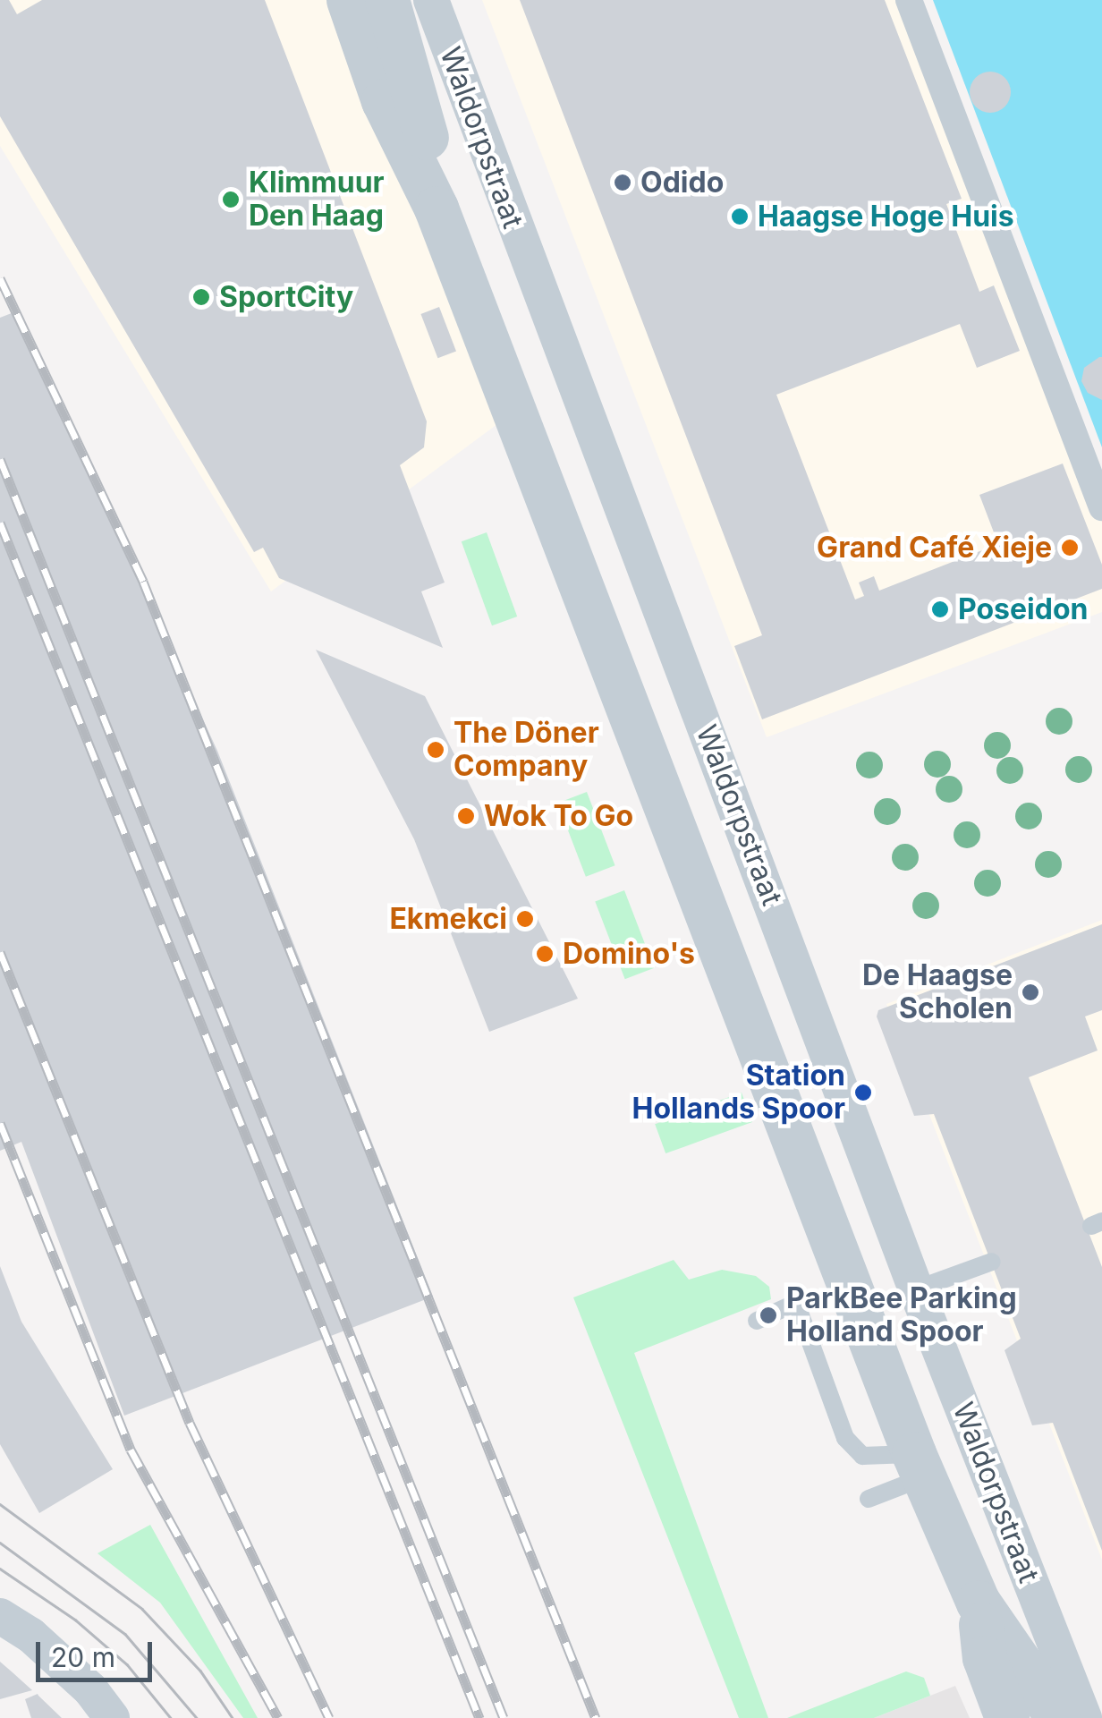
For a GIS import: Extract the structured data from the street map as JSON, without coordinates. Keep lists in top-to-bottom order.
{
  "streets": {
    "street": ["Waldorpstraat"]
  },
  "places": [
    "Odido",
    "Klimmuur Den Haag",
    "Haagse Hoge Huis",
    "SportCity",
    "Grand Café Xieje",
    "Poseidon",
    "The Döner Company",
    "Wok To Go",
    "Ekmekci",
    "Domino's",
    "De Haagse Scholen",
    "Station Hollands Spoor",
    "ParkBee Parking Holland Spoor"
  ],
  "scale_bar": "20 m"
}
